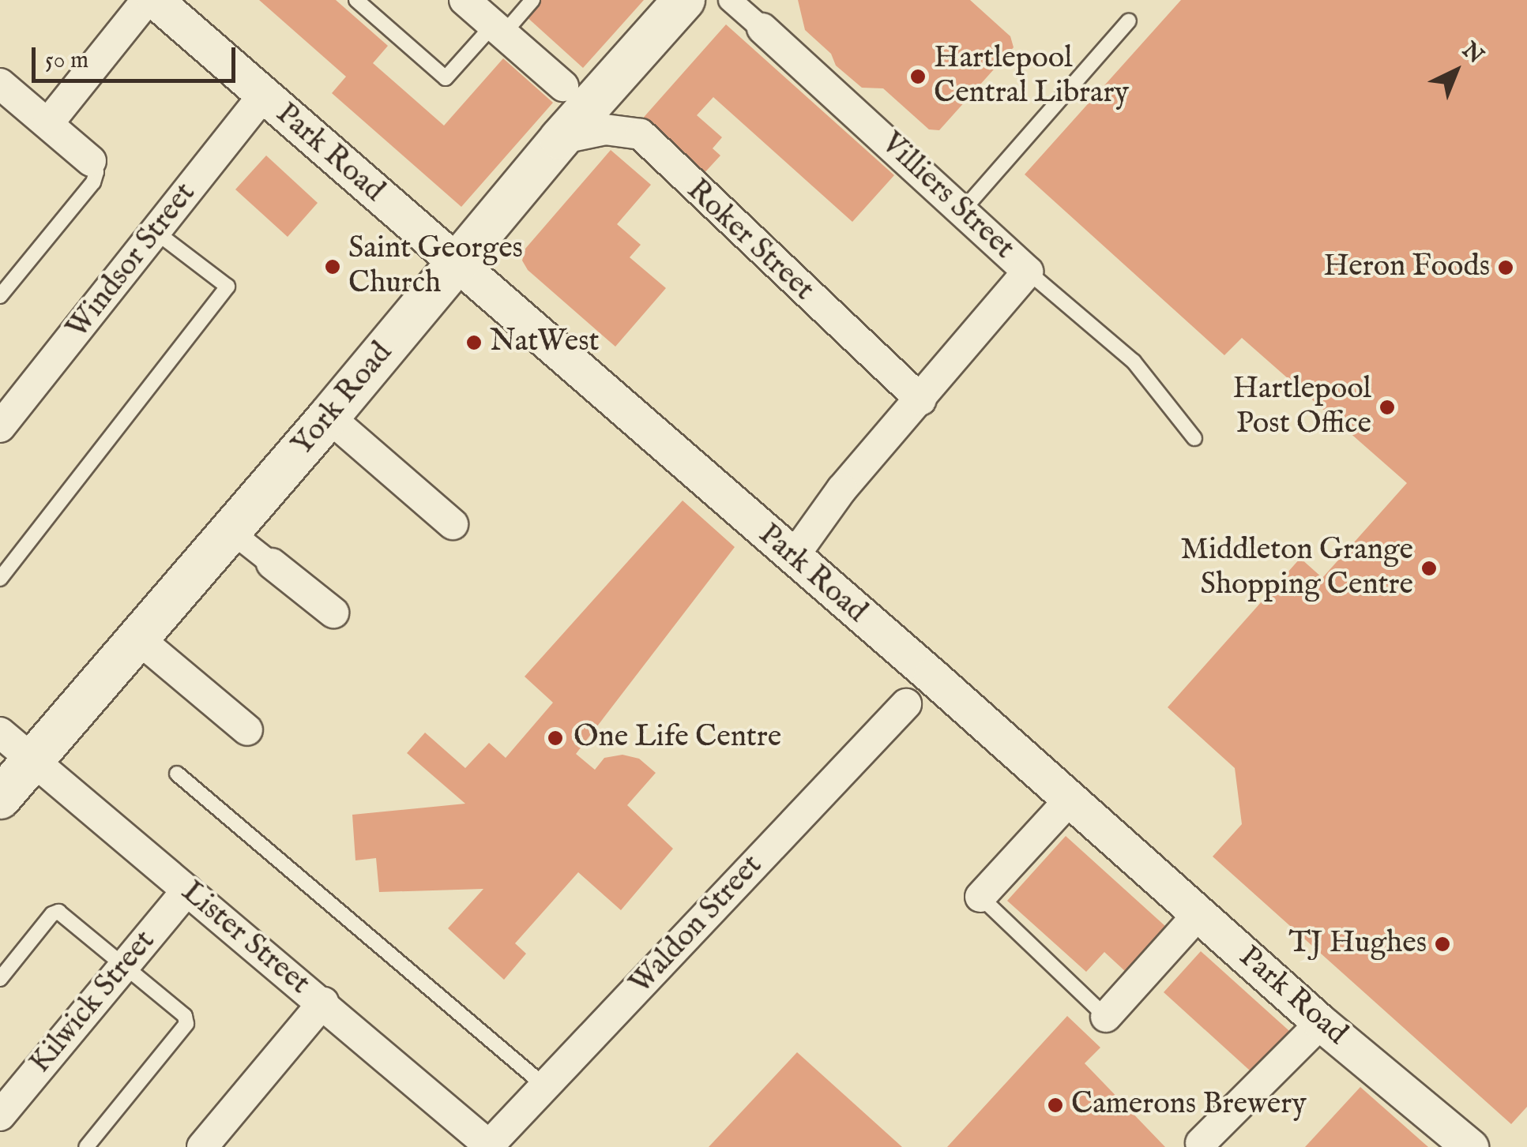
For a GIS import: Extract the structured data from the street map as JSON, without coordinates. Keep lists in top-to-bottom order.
{
  "streets": {
    "main road": ["York Road"],
    "street": [
      "Park Road",
      "Villiers Street",
      "Roker Street",
      "Windsor Street",
      "Waldon Street",
      "Lister Street",
      "Kilwick Street"
    ]
  },
  "crossings": [
    ["Park Road", "Windsor Street"],
    ["Park Road", "York Road"],
    ["Roker Street", "York Road"],
    ["York Road", "Lister Street"],
    ["Waldon Street", "Lister Street"],
    ["Lister Street", "Kilwick Street"]
  ],
  "places": [
    "Hartlepool Central Library",
    "Saint Georges Church",
    "Heron Foods",
    "NatWest",
    "Hartlepool Post Office",
    "Middleton Grange Shopping Centre",
    "One Life Centre",
    "TJ Hughes",
    "Camerons Brewery"
  ],
  "scale_bar": "50 m",
  "north": "top right"
}
